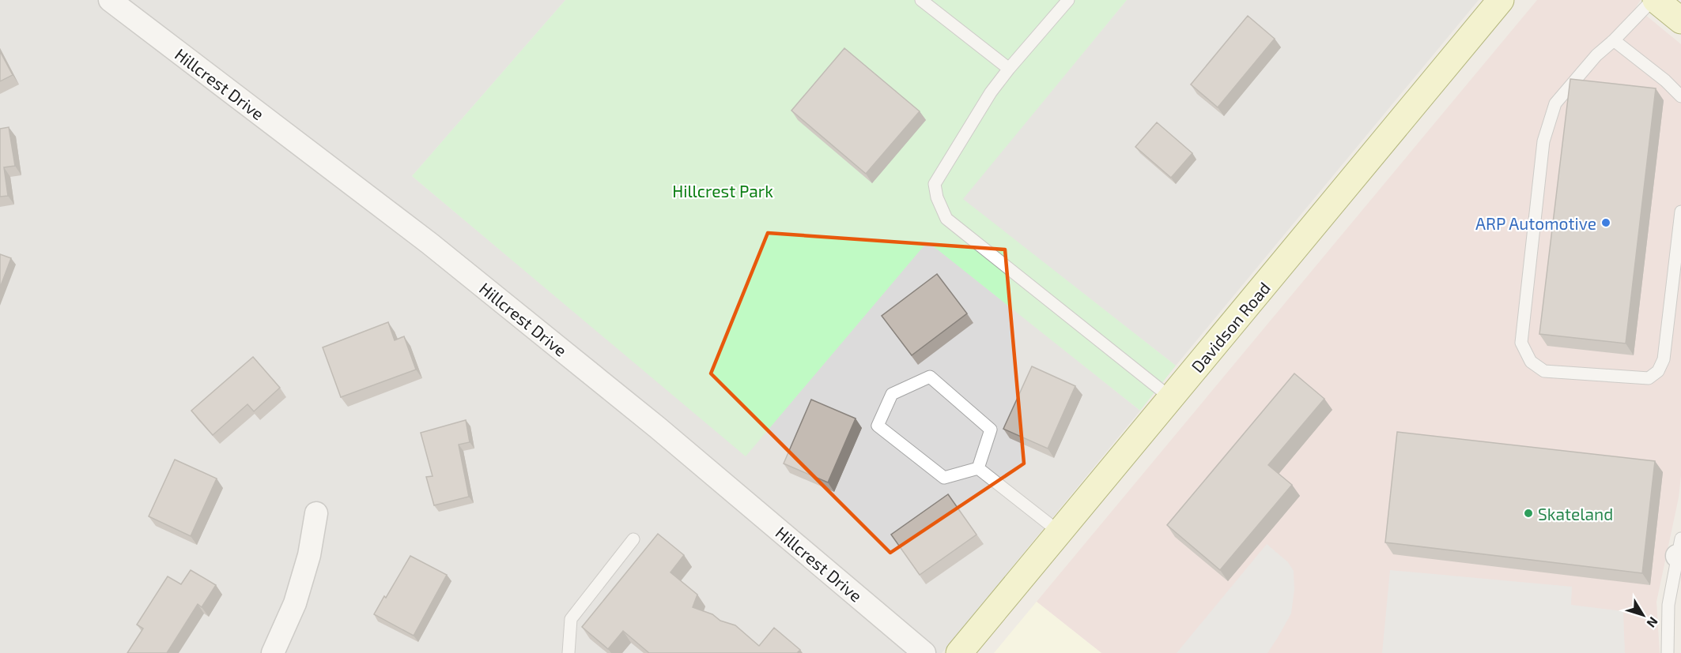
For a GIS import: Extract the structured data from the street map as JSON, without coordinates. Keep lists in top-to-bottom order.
{
  "streets": {
    "street": ["Hillcrest Drive", "Davidson Road"]
  },
  "parks": ["Hillcrest Park"],
  "places": ["ARP Automotive", "Skateland"],
  "north": "bottom right"
}
